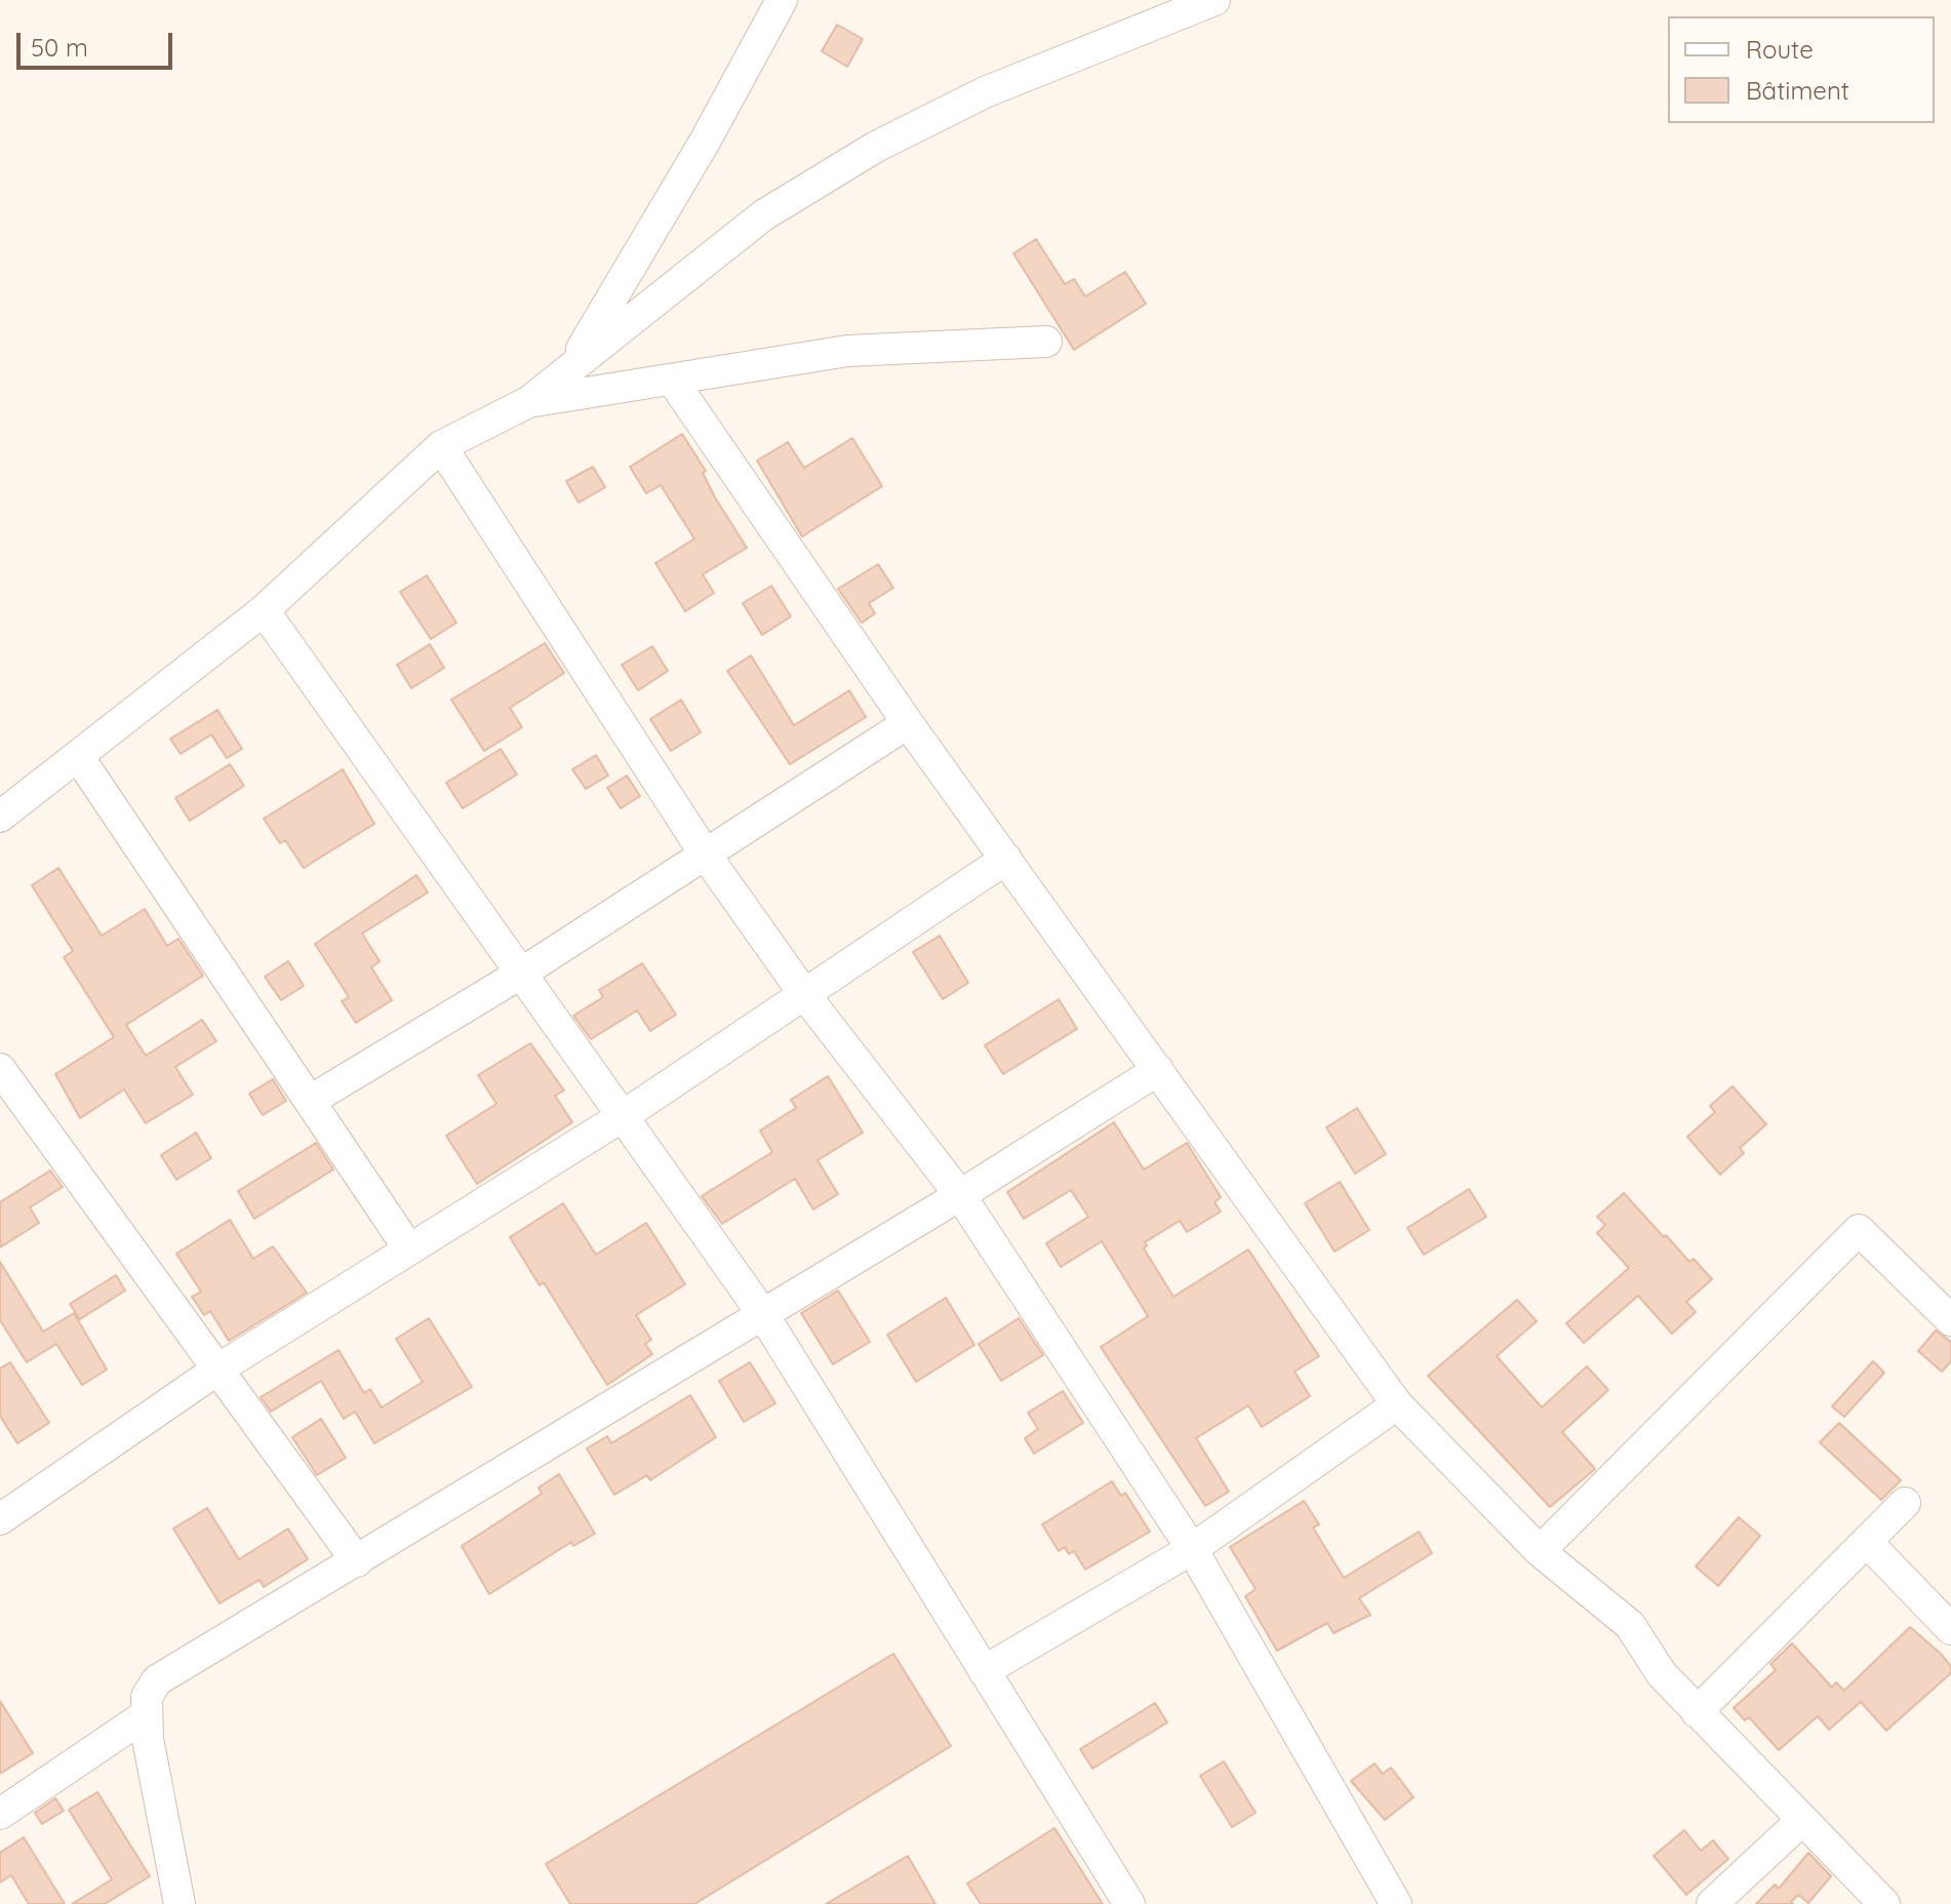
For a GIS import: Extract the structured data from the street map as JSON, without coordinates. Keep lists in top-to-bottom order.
{
  "legend": ["Route", "Bâtiment"],
  "scale_bar": "50 m"
}
